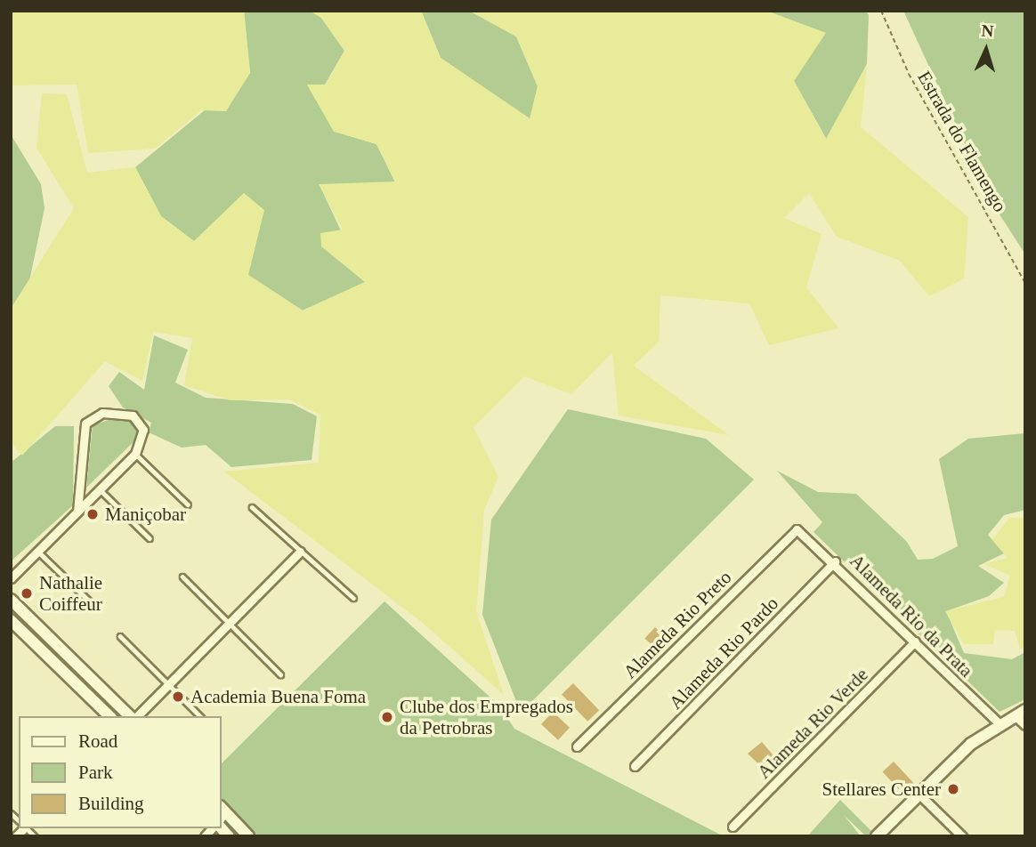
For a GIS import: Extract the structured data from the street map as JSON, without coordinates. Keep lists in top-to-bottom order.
{
  "streets": {
    "street": [
      "Alameda Rio da Prata",
      "Alameda Rio Preto",
      "Alameda Rio Pardo",
      "Alameda Rio Verde"
    ],
    "path": ["Estrada do Flamengo"]
  },
  "crossings": [
    ["Alameda Rio da Prata", "Alameda Rio Preto"],
    ["Alameda Rio da Prata", "Alameda Rio Pardo"],
    ["Alameda Rio da Prata", "Alameda Rio Verde"]
  ],
  "places": [
    "Maniçobar",
    "Nathalie Coiffeur",
    "Academia Buena Foma",
    "Clube dos Empregados da Petrobras",
    "Stellares Center"
  ],
  "legend": ["Road", "Park", "Building"],
  "north": "top"
}
